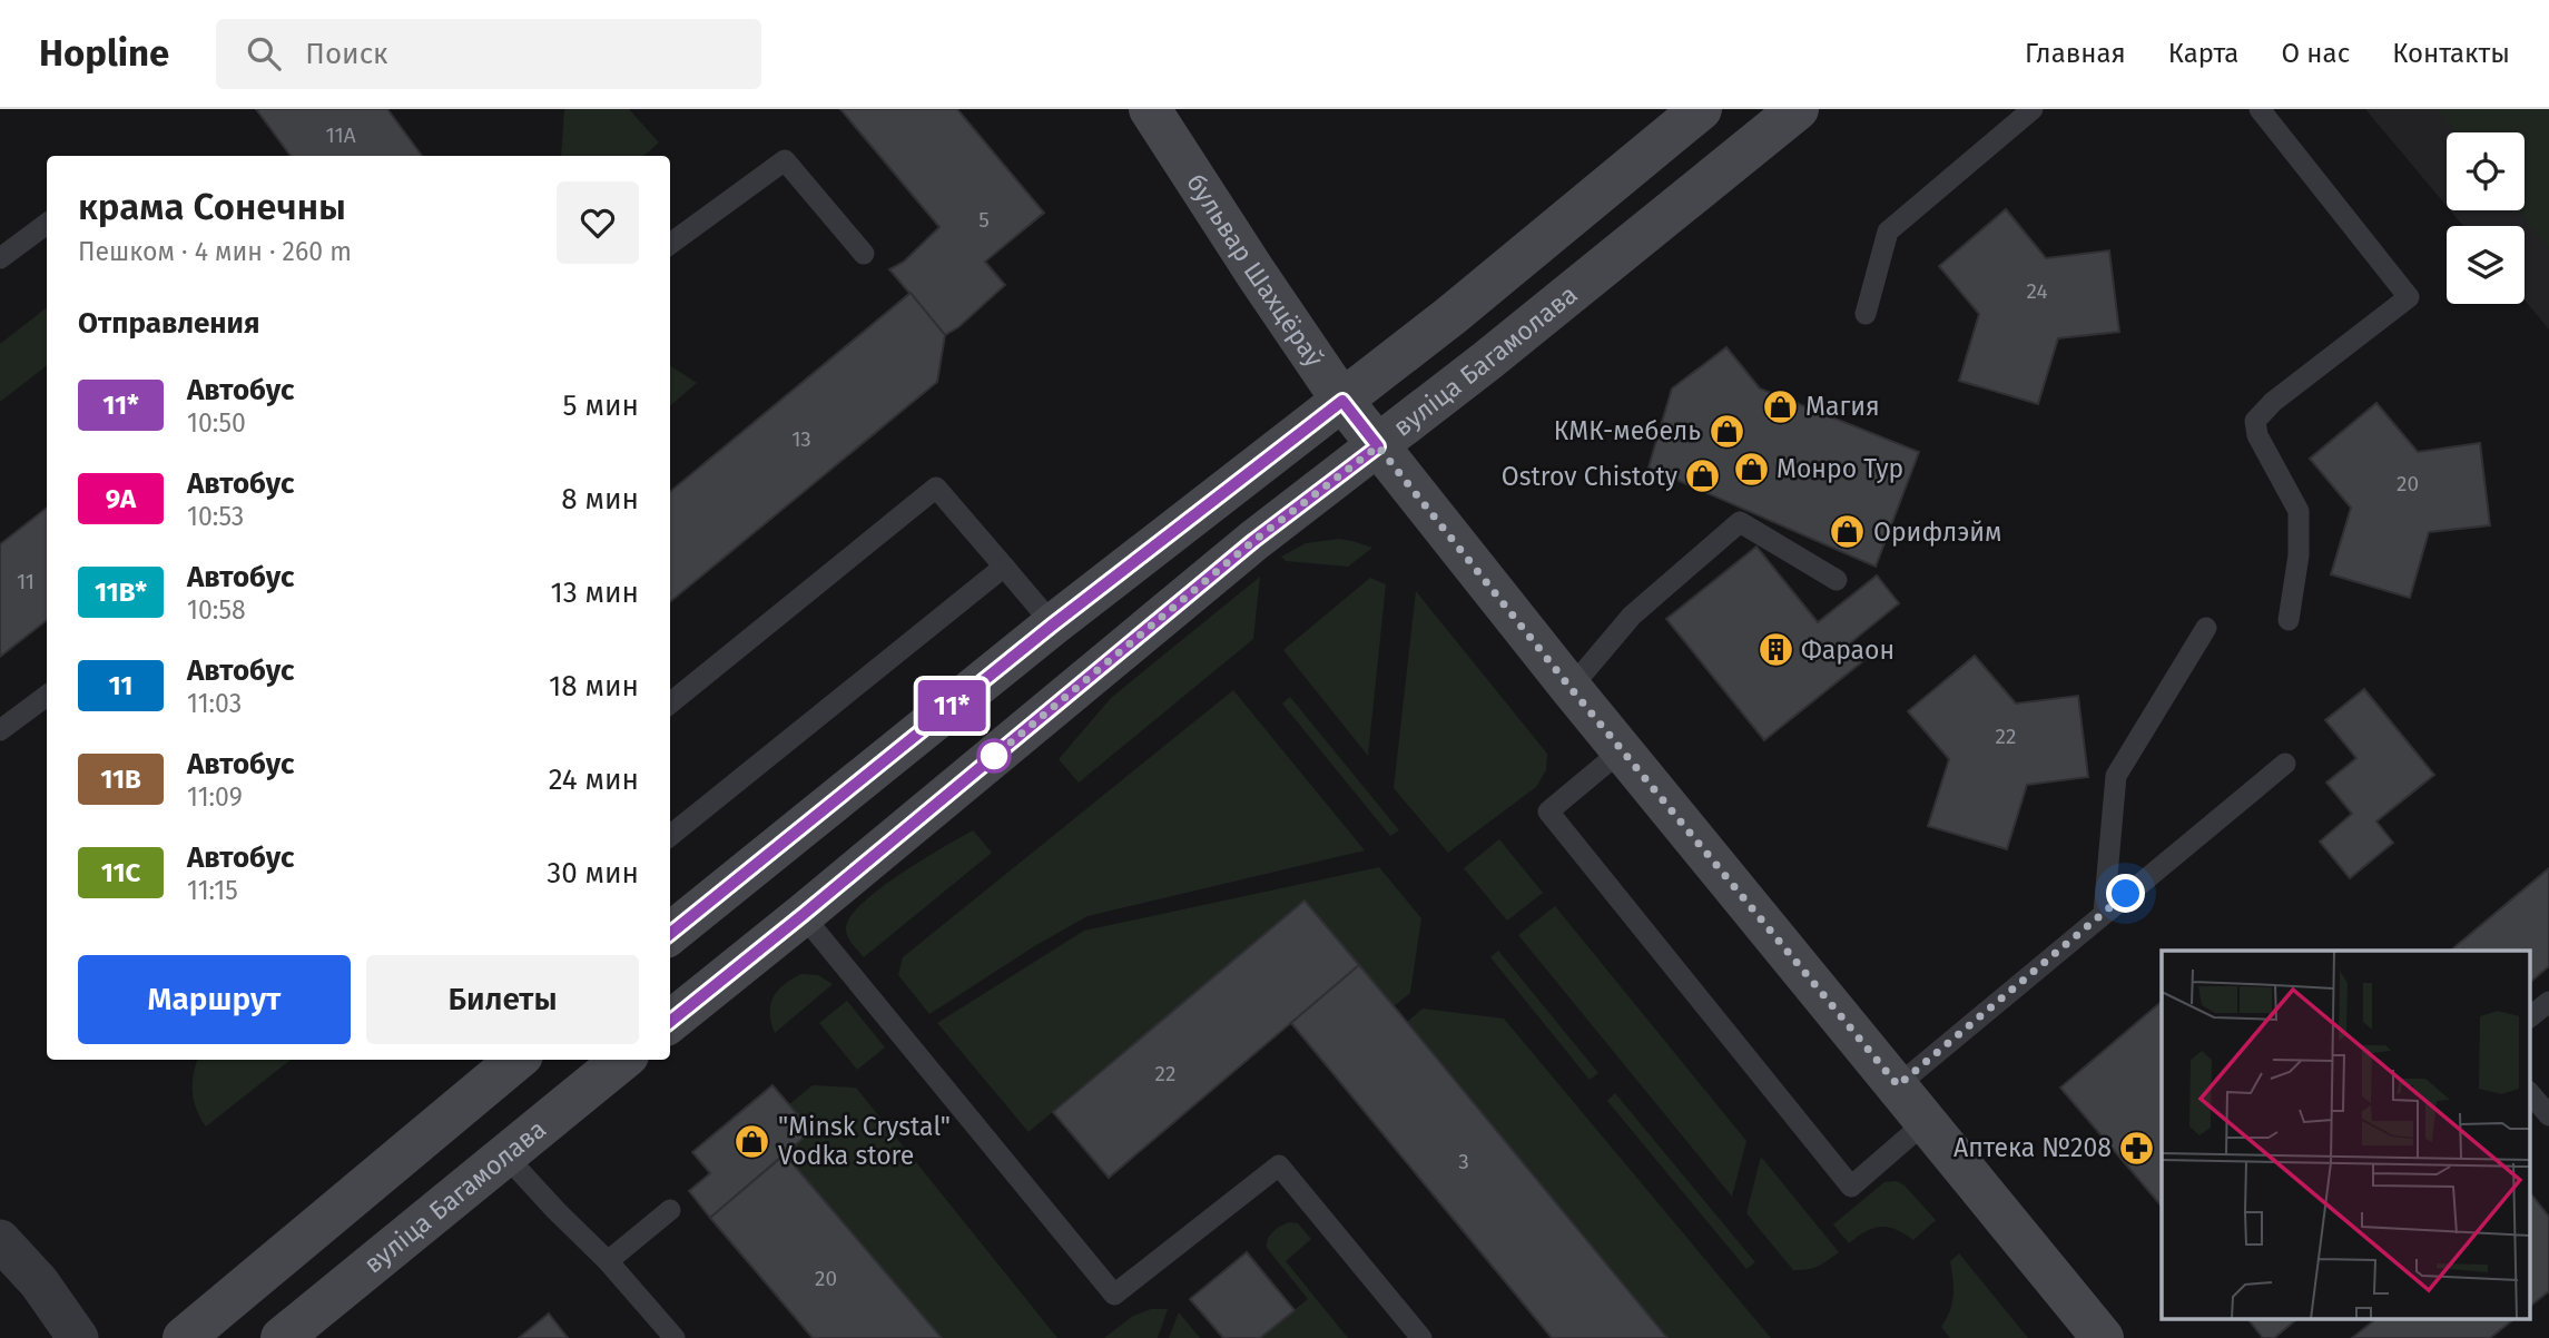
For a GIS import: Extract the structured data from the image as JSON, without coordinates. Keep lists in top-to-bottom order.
{
  "streets": {
    "main road": ["бульвар Шахцёраў", "вуліца Багамолава"]
  },
  "crossings": [
    ["бульвар Шахцёраў", "вуліца Багамолава"]
  ],
  "places": {
    "shop": [
      "Магия",
      "КМК-мебель",
      "Монро Тур",
      "Ostrov Chistoty",
      "Орифлэйм",
      "\"Minsk Crystal\" Vodka store"
    ],
    "building": ["Фараон"],
    "pharmacy": ["Аптека №208"]
  },
  "lines": ["bus line 11*"],
  "house_numbers": [
    "11А",
    "5",
    "24",
    "13",
    "20",
    "11",
    "22",
    "22",
    "3",
    "20"
  ],
  "page": {
    "header": "Hopline",
    "search": "Поиск",
    "nav": [
      "Главная",
      "Карта",
      "О нас",
      "Контакты"
    ],
    "on_map": "11*",
    "heading": [
      ["крама Сонечны", "Пешком · 4 мин · 260 m"],
      "Отправления"
    ],
    "list": [
      {
        "mark": "11*",
        "name": "Автобус",
        "note": "10:50",
        "value": "5 мин"
      },
      {
        "mark": "9А",
        "name": "Автобус",
        "note": "10:53",
        "value": "8 мин"
      },
      {
        "mark": "11В*",
        "name": "Автобус",
        "note": "10:58",
        "value": "13 мин"
      },
      {
        "mark": "11",
        "name": "Автобус",
        "note": "11:03",
        "value": "18 мин"
      },
      {
        "mark": "11В",
        "name": "Автобус",
        "note": "11:09",
        "value": "24 мин"
      },
      {
        "mark": "11С",
        "name": "Автобус",
        "note": "11:15",
        "value": "30 мин"
      }
    ],
    "buttons": ["Маршрут", "Билеты"]
  }
}
